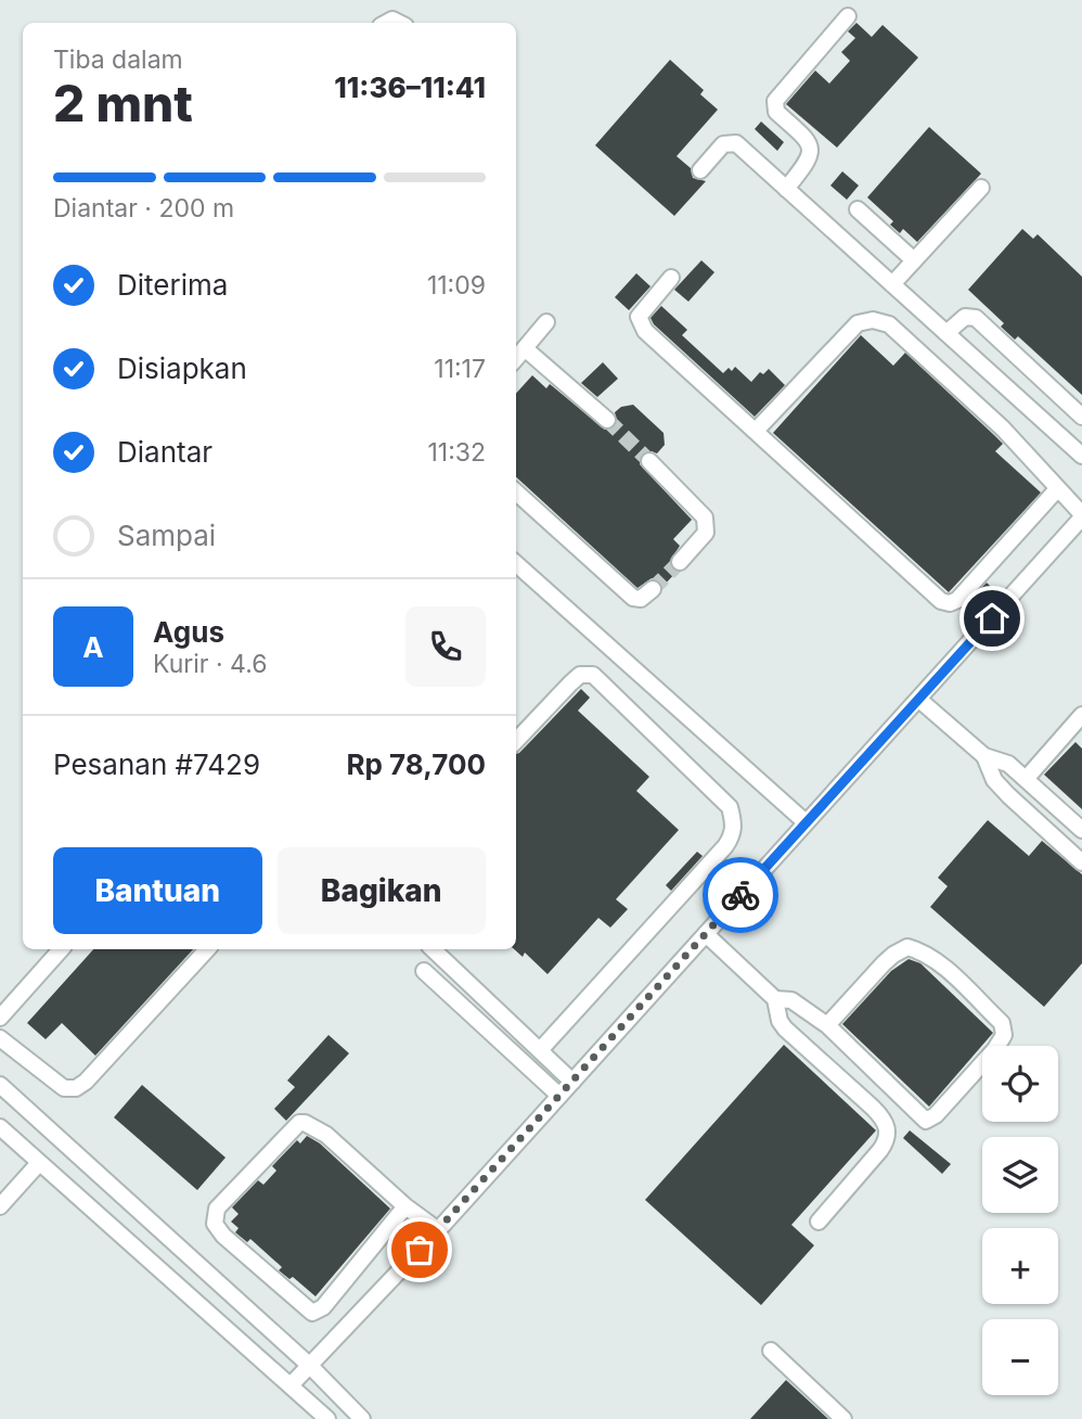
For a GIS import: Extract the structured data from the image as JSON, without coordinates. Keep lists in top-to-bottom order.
{
  "page": {
    "heading": ["2 mnt", "Tiba dalam", "11:36–11:41"],
    "panel": [
      "Agus",
      "Kurir · 4.6",
      "Pesanan #7429",
      "Rp 78,700"
    ],
    "bar": "Diantar · 200 m",
    "list": [
      ["Diterima", "11:09"],
      ["Disiapkan", "11:17"],
      ["Diantar", "11:32"],
      "Sampai"
    ],
    "round": "A",
    "buttons": ["Bantuan", "Bagikan"],
    "map_buttons": ["+", "−"]
  }
}
